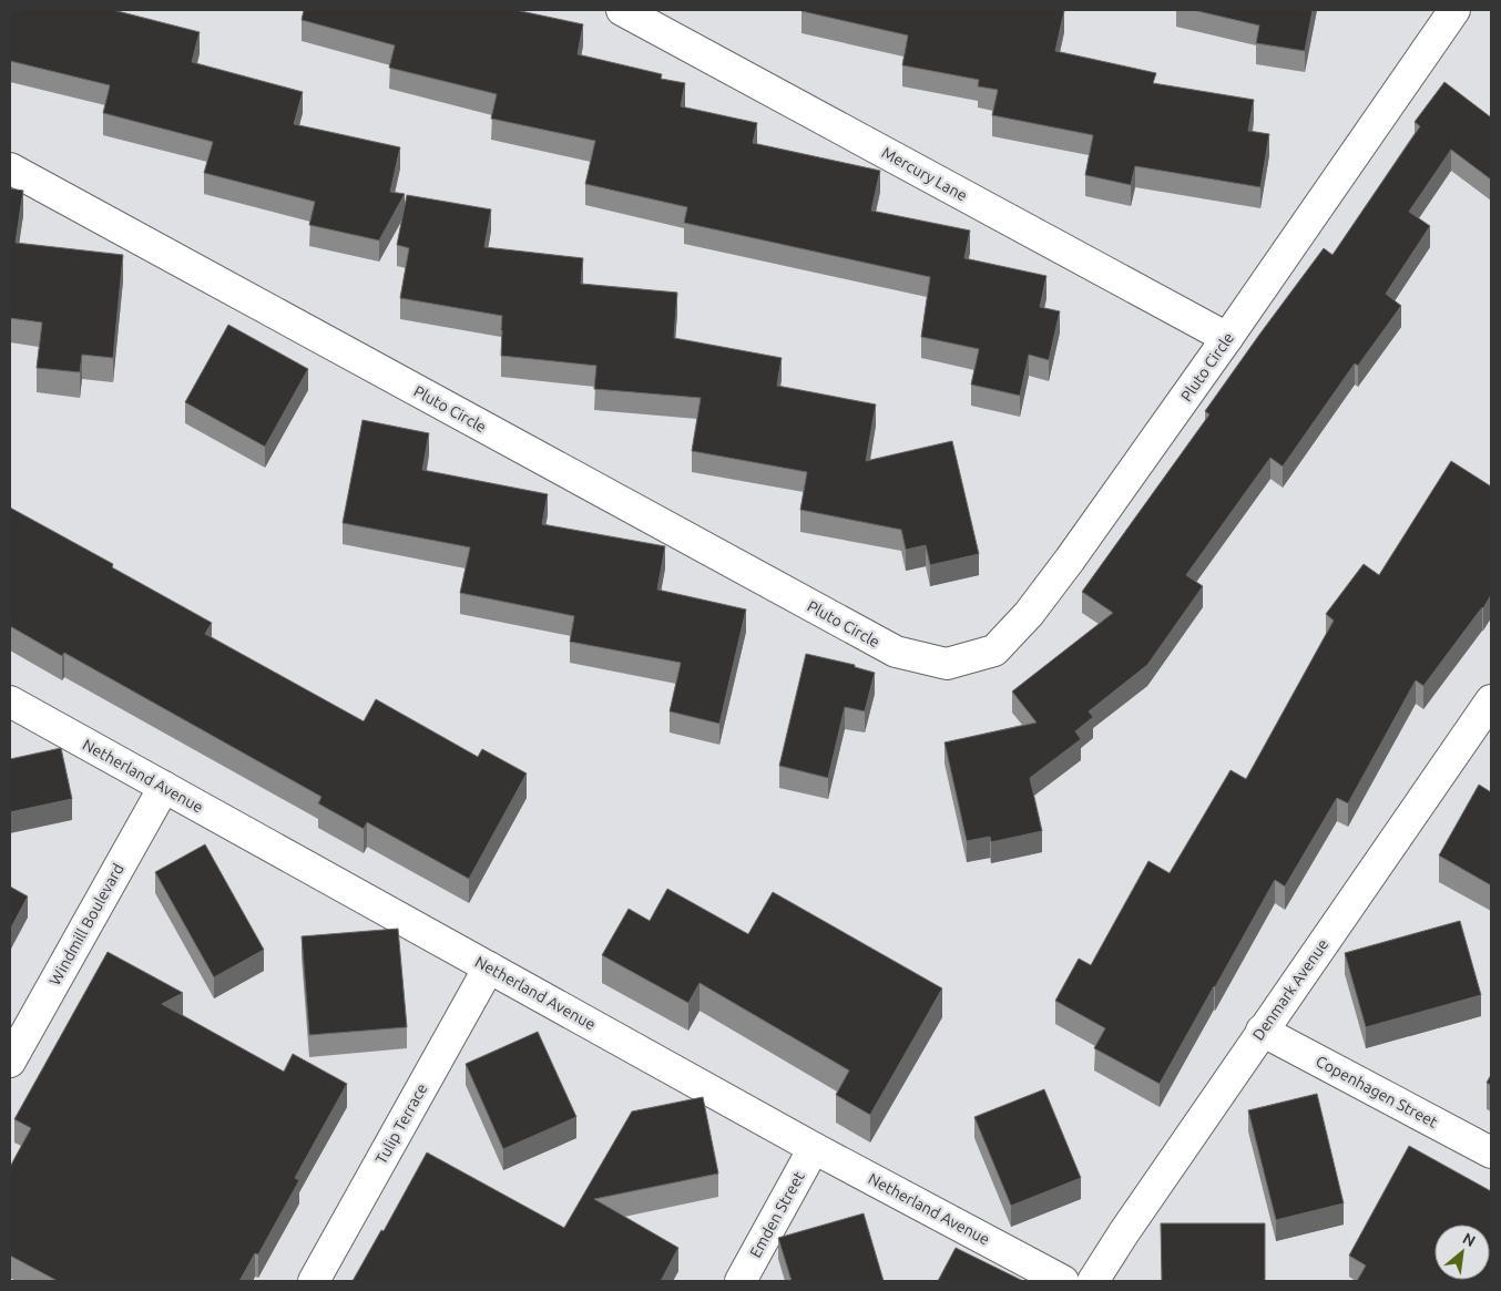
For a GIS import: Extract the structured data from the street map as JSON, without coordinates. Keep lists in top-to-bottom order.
{
  "streets": {
    "street": [
      "Mercury Lane",
      "Pluto Circle",
      "Netherland Avenue",
      "Windmill Boulevard",
      "Denmark Avenue",
      "Copenhagen Street",
      "Tulip Terrace",
      "Emden Street"
    ]
  },
  "crossings": [
    ["Mercury Lane", "Pluto Circle"],
    ["Netherland Avenue", "Windmill Boulevard"],
    ["Netherland Avenue", "Tulip Terrace"],
    ["Netherland Avenue", "Emden Street"],
    ["Denmark Avenue", "Copenhagen Street"]
  ],
  "north": "top right"
}
